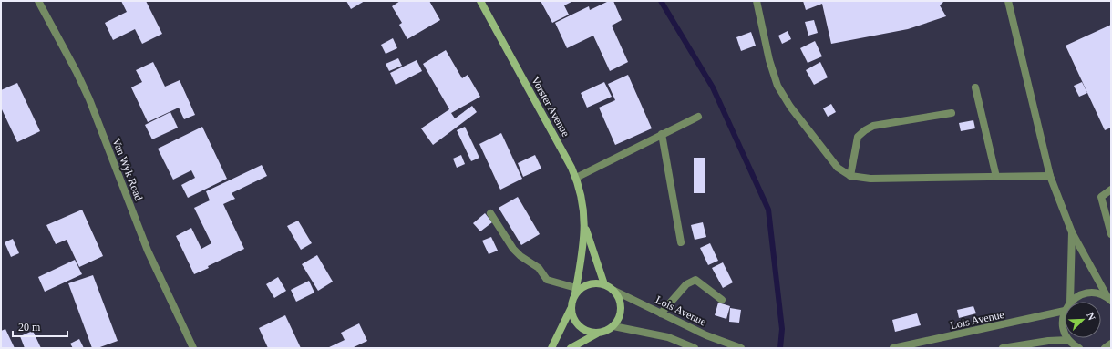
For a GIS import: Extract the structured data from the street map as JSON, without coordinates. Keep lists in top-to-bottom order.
{
  "streets": {
    "main road": ["Vorster Avenue"],
    "street": ["Van Wyk Road", "Lois Avenue"]
  },
  "crossings": [
    ["Vorster Avenue", "Lois Avenue"]
  ],
  "scale_bar": "20 m",
  "north": "top right"
}
